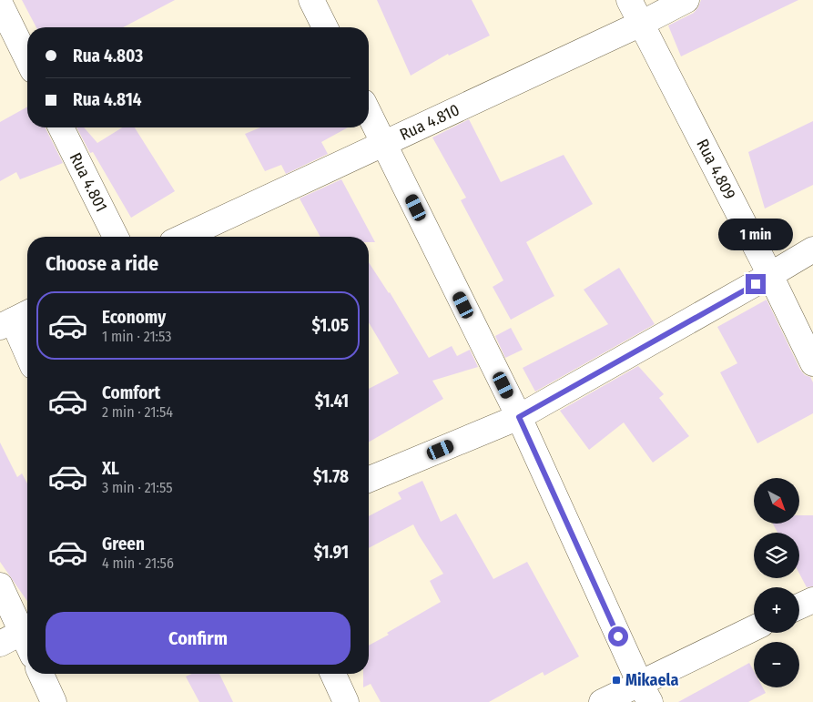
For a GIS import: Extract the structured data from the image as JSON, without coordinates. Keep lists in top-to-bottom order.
{
  "streets": {
    "street": ["Rua 4.810", "Rua 4.809", "Rua 4.801"]
  },
  "crossings": [
    ["Rua 4.810", "Rua 4.809"]
  ],
  "places": {
    "transit": ["Mikaela"]
  },
  "north": "bottom right",
  "page": {
    "banner": ["Rua 4.803", "Rua 4.814"],
    "bubble": "1 min",
    "heading": "Choose a ride",
    "list": [
      {
        "name": "Economy",
        "note": "1 min · 21:53",
        "value": "$1.05"
      },
      {
        "name": "Comfort",
        "note": "2 min · 21:54",
        "value": "$1.41"
      },
      {
        "name": "XL",
        "note": "3 min · 21:55",
        "value": "$1.78"
      },
      {
        "name": "Green",
        "note": "4 min · 21:56",
        "value": "$1.91"
      }
    ],
    "map_buttons": ["+", "−"],
    "buttons": "Confirm"
  }
}
